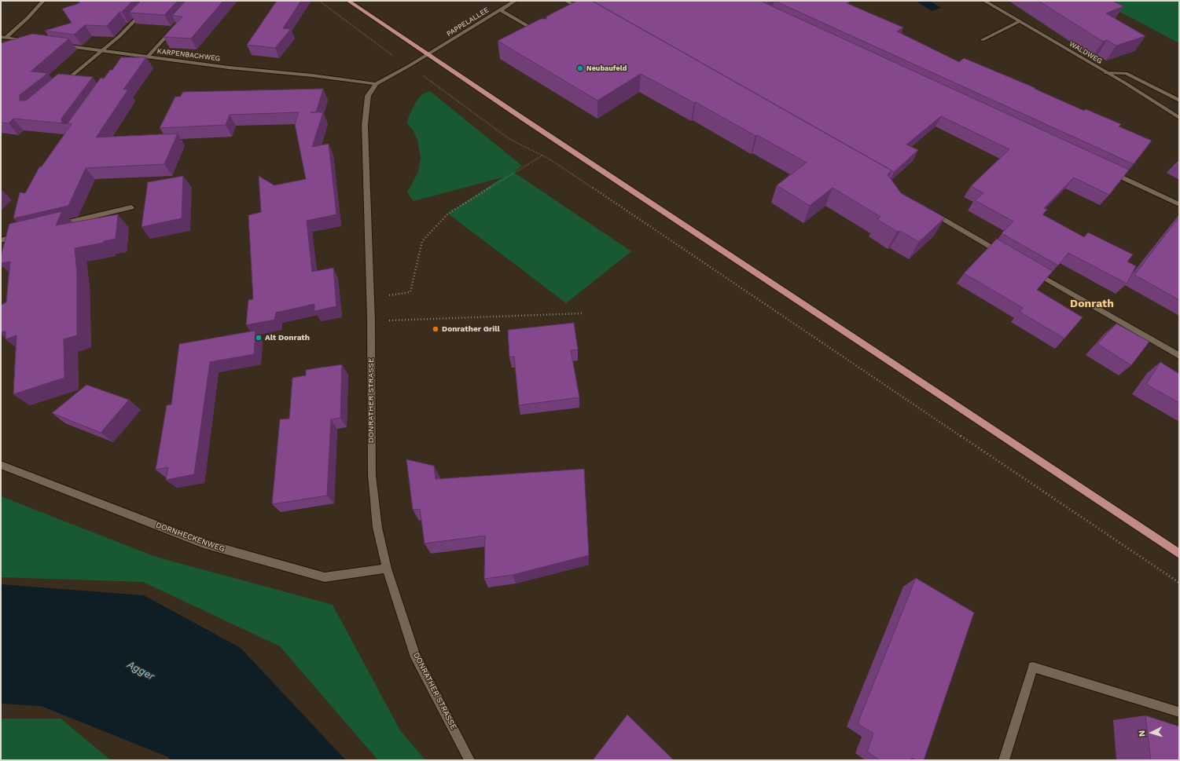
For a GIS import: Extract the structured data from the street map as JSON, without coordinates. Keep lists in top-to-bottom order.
{
  "streets": {
    "street": [
      "PAPPELALLEE",
      "WALDWEG",
      "KARPENBACHWEG",
      "DONRATHER STRASSE",
      "DORNHECKENWEG"
    ]
  },
  "crossings": [
    ["KARPENBACHWEG", "DONRATHER STRASSE"],
    ["DONRATHER STRASSE", "DORNHECKENWEG"]
  ],
  "districts": ["Donrath"],
  "water": ["Agger"],
  "places": ["Neubaufeld", "Donrather Grill", "Alt Donrath"],
  "north": "left"
}
